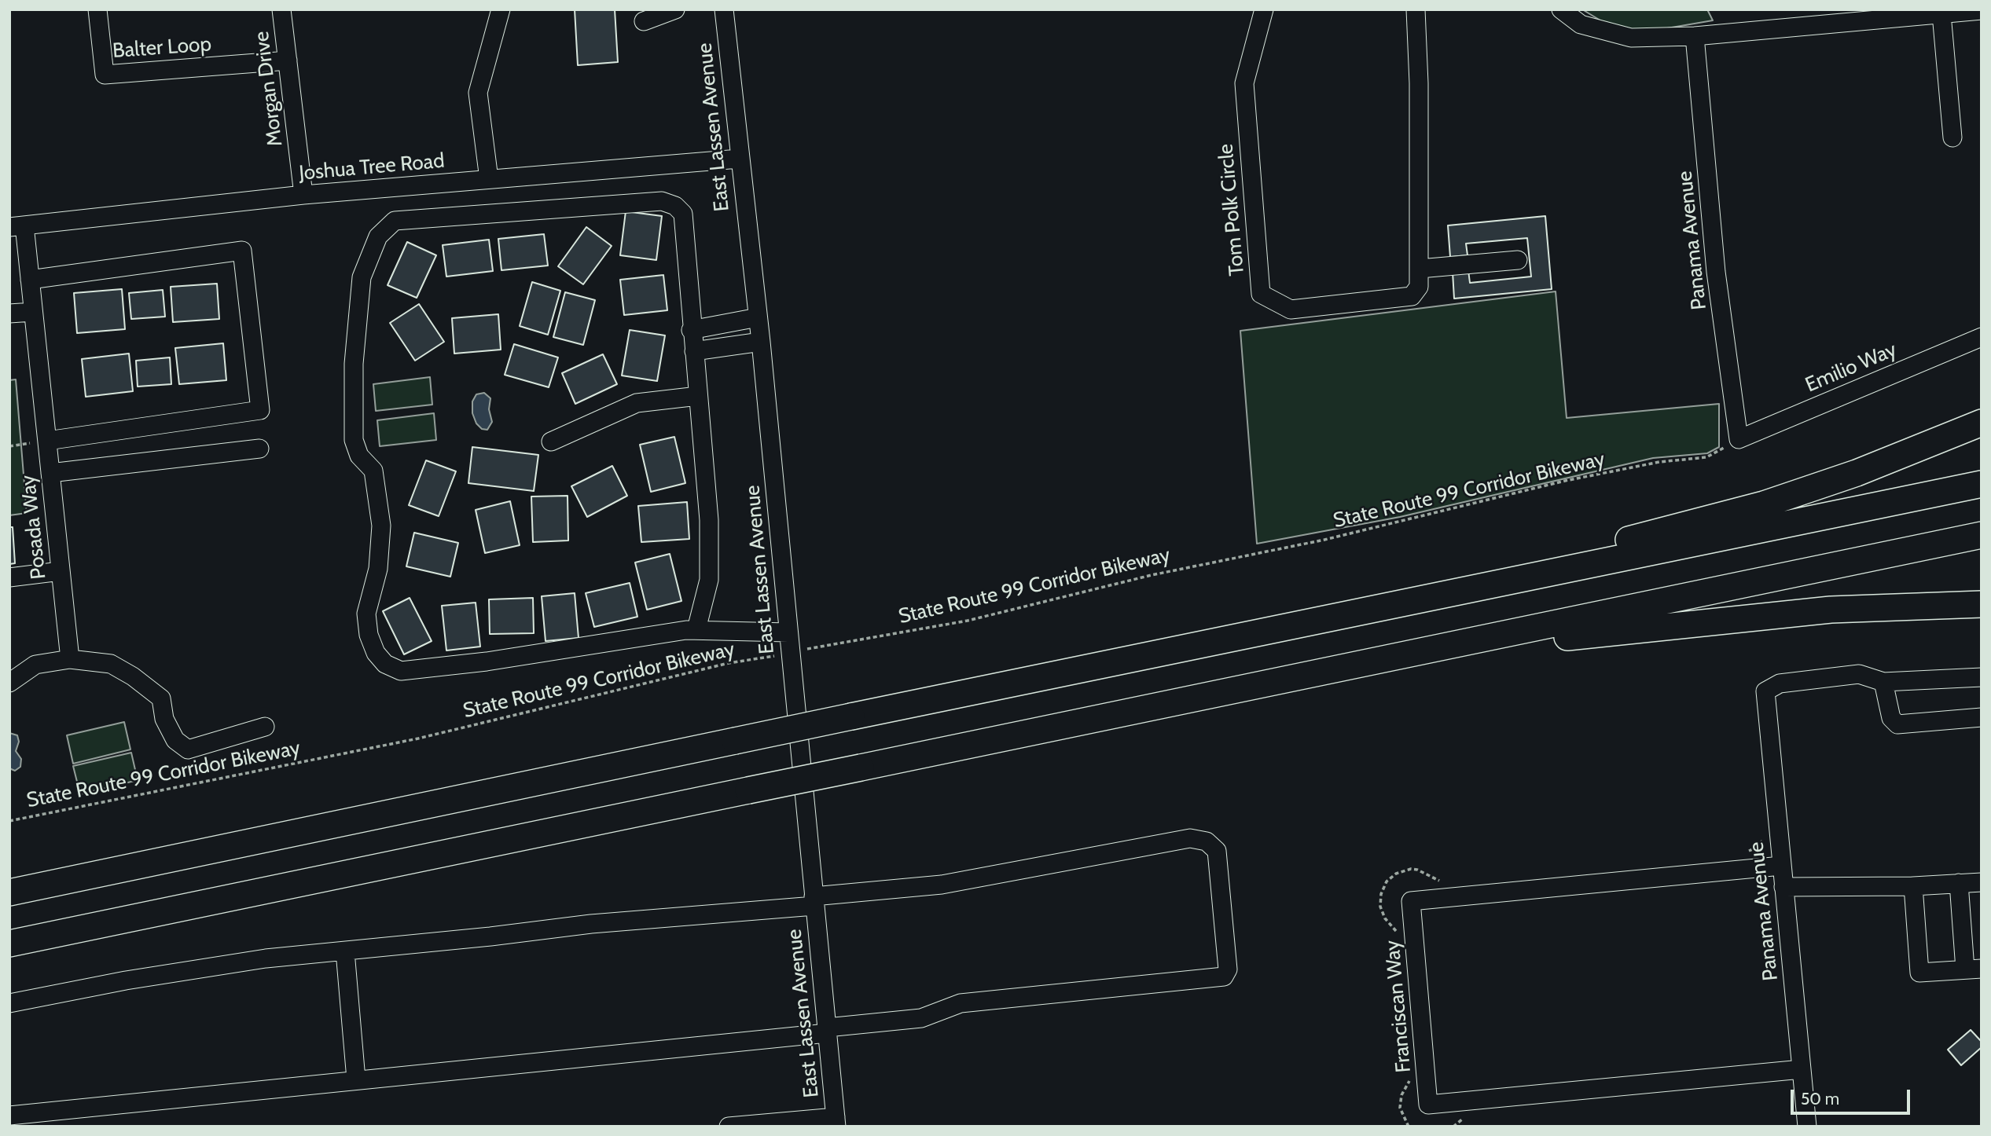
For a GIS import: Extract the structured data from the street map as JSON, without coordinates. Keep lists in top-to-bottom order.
{
  "streets": {
    "street": [
      "Balter Loop",
      "Morgan Drive",
      "East Lassen Avenue",
      "Joshua Tree Road",
      "Tom Polk Circle",
      "Panama Avenue",
      "Emilio Way",
      "Posada Way",
      "Franciscan Way"
    ],
    "path": ["State Route 99 Corridor Bikeway"]
  },
  "crossings": [
    ["Balter Loop", "Morgan Drive"],
    ["Morgan Drive", "Joshua Tree Road"],
    ["East Lassen Avenue", "Joshua Tree Road"],
    ["East Lassen Avenue", "State Route 99 Corridor Bikeway"],
    ["Joshua Tree Road", "Posada Way"],
    ["Panama Avenue", "Emilio Way"],
    ["Panama Avenue", "State Route 99 Corridor Bikeway"],
    ["Panama Avenue", "Franciscan Way"],
    ["Emilio Way", "State Route 99 Corridor Bikeway"]
  ],
  "scale_bar": "50 m"
}
